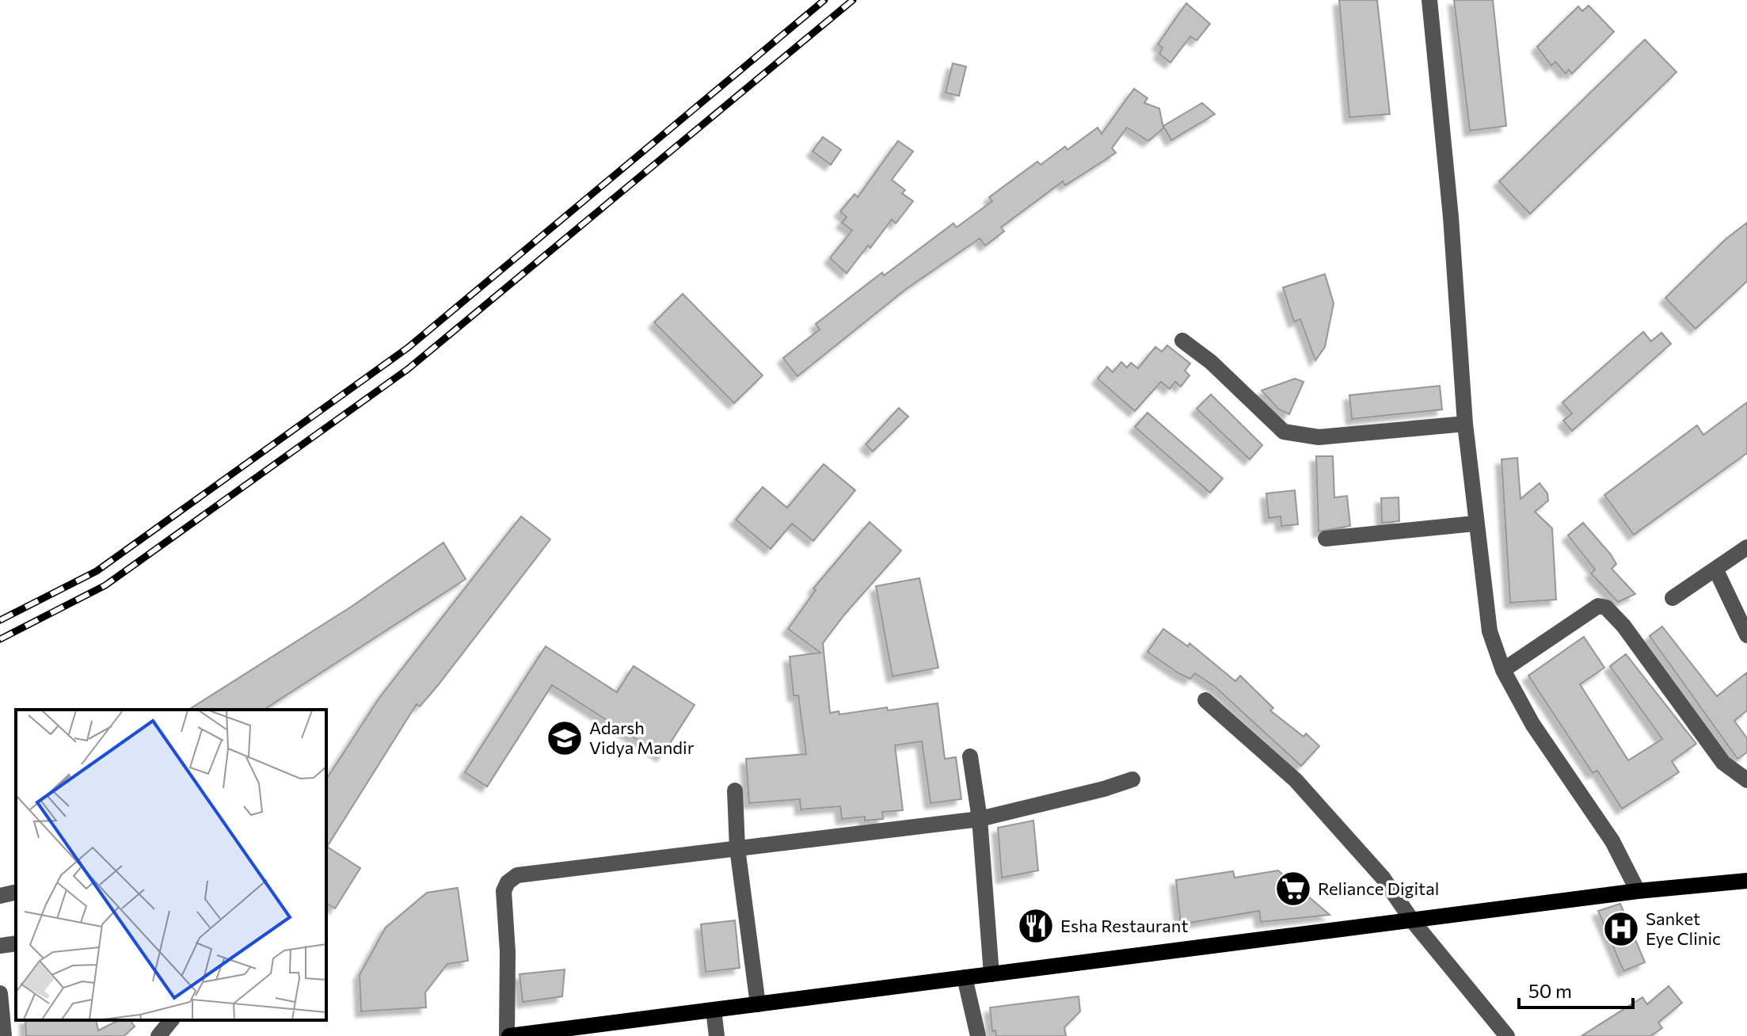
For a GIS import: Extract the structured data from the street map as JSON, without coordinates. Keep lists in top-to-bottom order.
{
  "places": {
    "school or university": ["Adarsh Vidya Mandir"],
    "supermarket": ["Reliance Digital"],
    "restaurant": ["Esha Restaurant"],
    "hospital": ["Sanket Eye Clinic"]
  },
  "scale_bar": "50 m"
}
